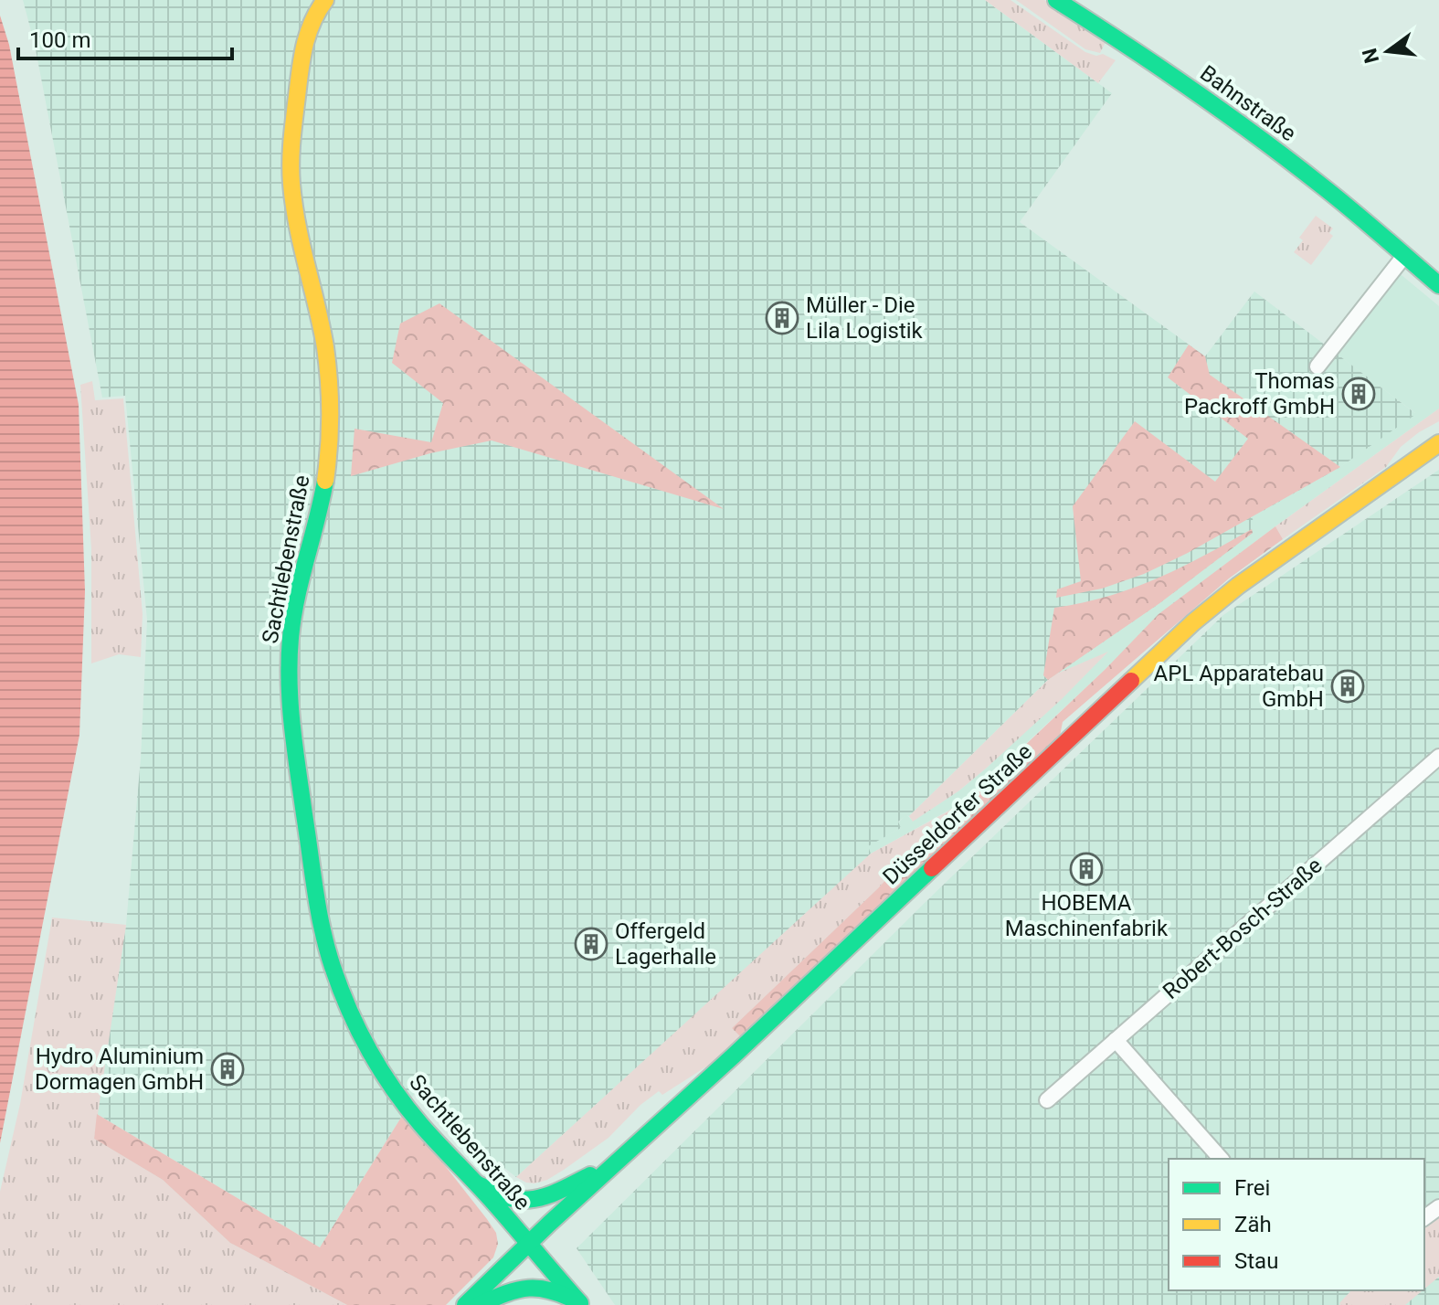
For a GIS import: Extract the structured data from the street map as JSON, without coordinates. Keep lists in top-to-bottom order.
{
  "streets": {
    "street": [
      "Bahnstraße",
      "Sachtlebenstraße",
      "Düsseldorfer Straße",
      "Robert-Bosch-Straße"
    ]
  },
  "crossings": [
    ["Sachtlebenstraße", "Düsseldorfer Straße"]
  ],
  "places": {
    "building": [
      "Müller - Die Lila Logistik",
      "Thomas Packroff GmbH",
      "APL Apparatebau GmbH",
      "HOBEMA Maschinenfabrik",
      "Offergeld Lagerhalle",
      "Hydro Aluminium Dormagen GmbH"
    ]
  },
  "legend": ["Frei", "Zäh", "Stau"],
  "scale_bar": "100 m",
  "north": "left"
}
